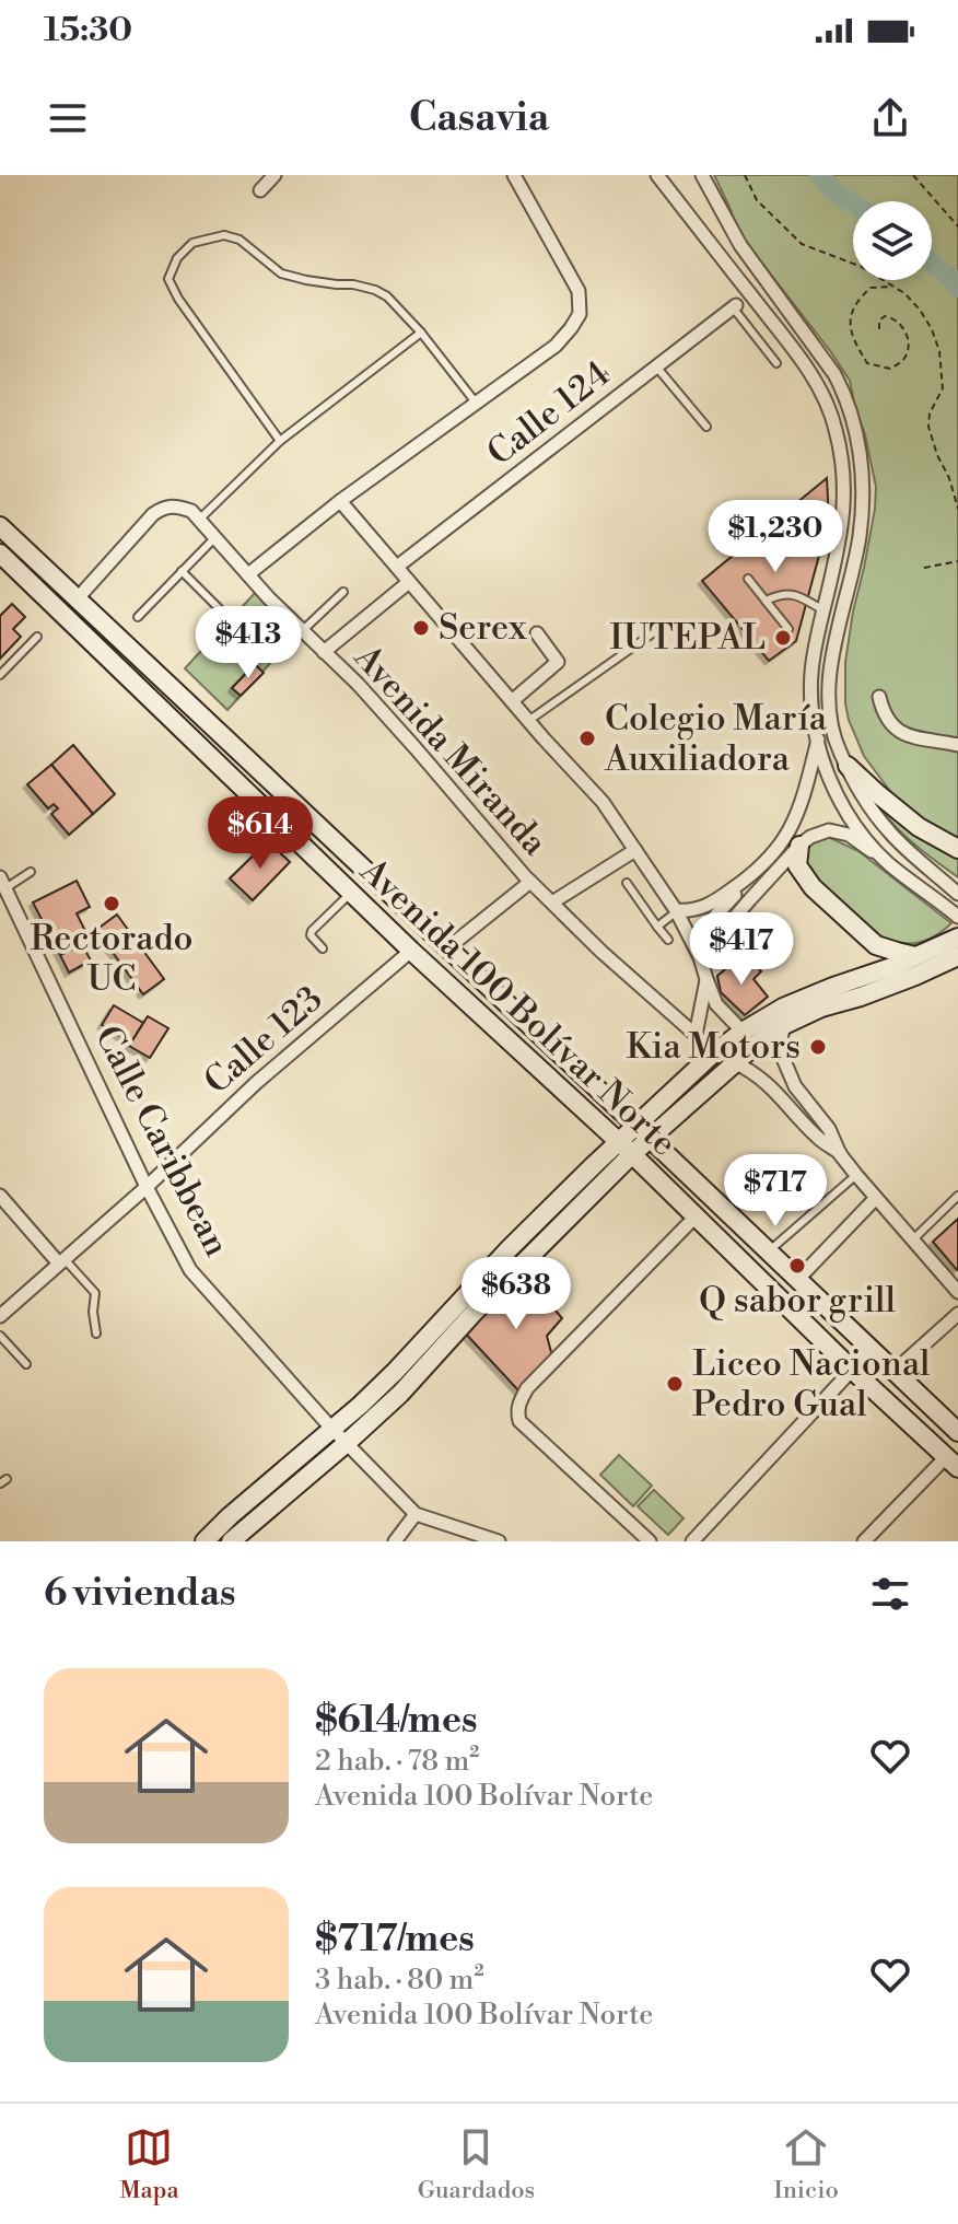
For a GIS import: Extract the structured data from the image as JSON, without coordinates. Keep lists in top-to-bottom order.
{
  "streets": {
    "main road": ["Avenida 100 Bolívar Norte"],
    "street": [
      "Calle 124",
      "Avenida Miranda",
      "Calle 123",
      "Calle Caribbean"
    ]
  },
  "crossings": [
    ["Avenida 100 Bolívar Norte", "Calle 123"],
    ["Calle 123", "Calle Caribbean"]
  ],
  "places": [
    "Serex",
    "IUTEPAL",
    "Colegio María Auxiliadora",
    "Rectorado UC",
    "Kia Motors",
    "Q sabor grill",
    "Liceo Nacional Pedro Gual"
  ],
  "page": {
    "status": "15:30",
    "header": "Casavia",
    "price": [
      "$1,230",
      "$413",
      "$614",
      "$417",
      "$717",
      "$638"
    ],
    "heading": "6 viviendas",
    "list": [
      {
        "name": "$614/mes",
        "note": "2 hab. · 78 m² · Avenida 100 Bolívar Norte"
      },
      {
        "name": "$717/mes",
        "note": "3 hab. · 80 m² · Avenida 100 Bolívar Norte"
      }
    ],
    "tabs": ["Mapa", "Guardados", "Inicio"]
  }
}
